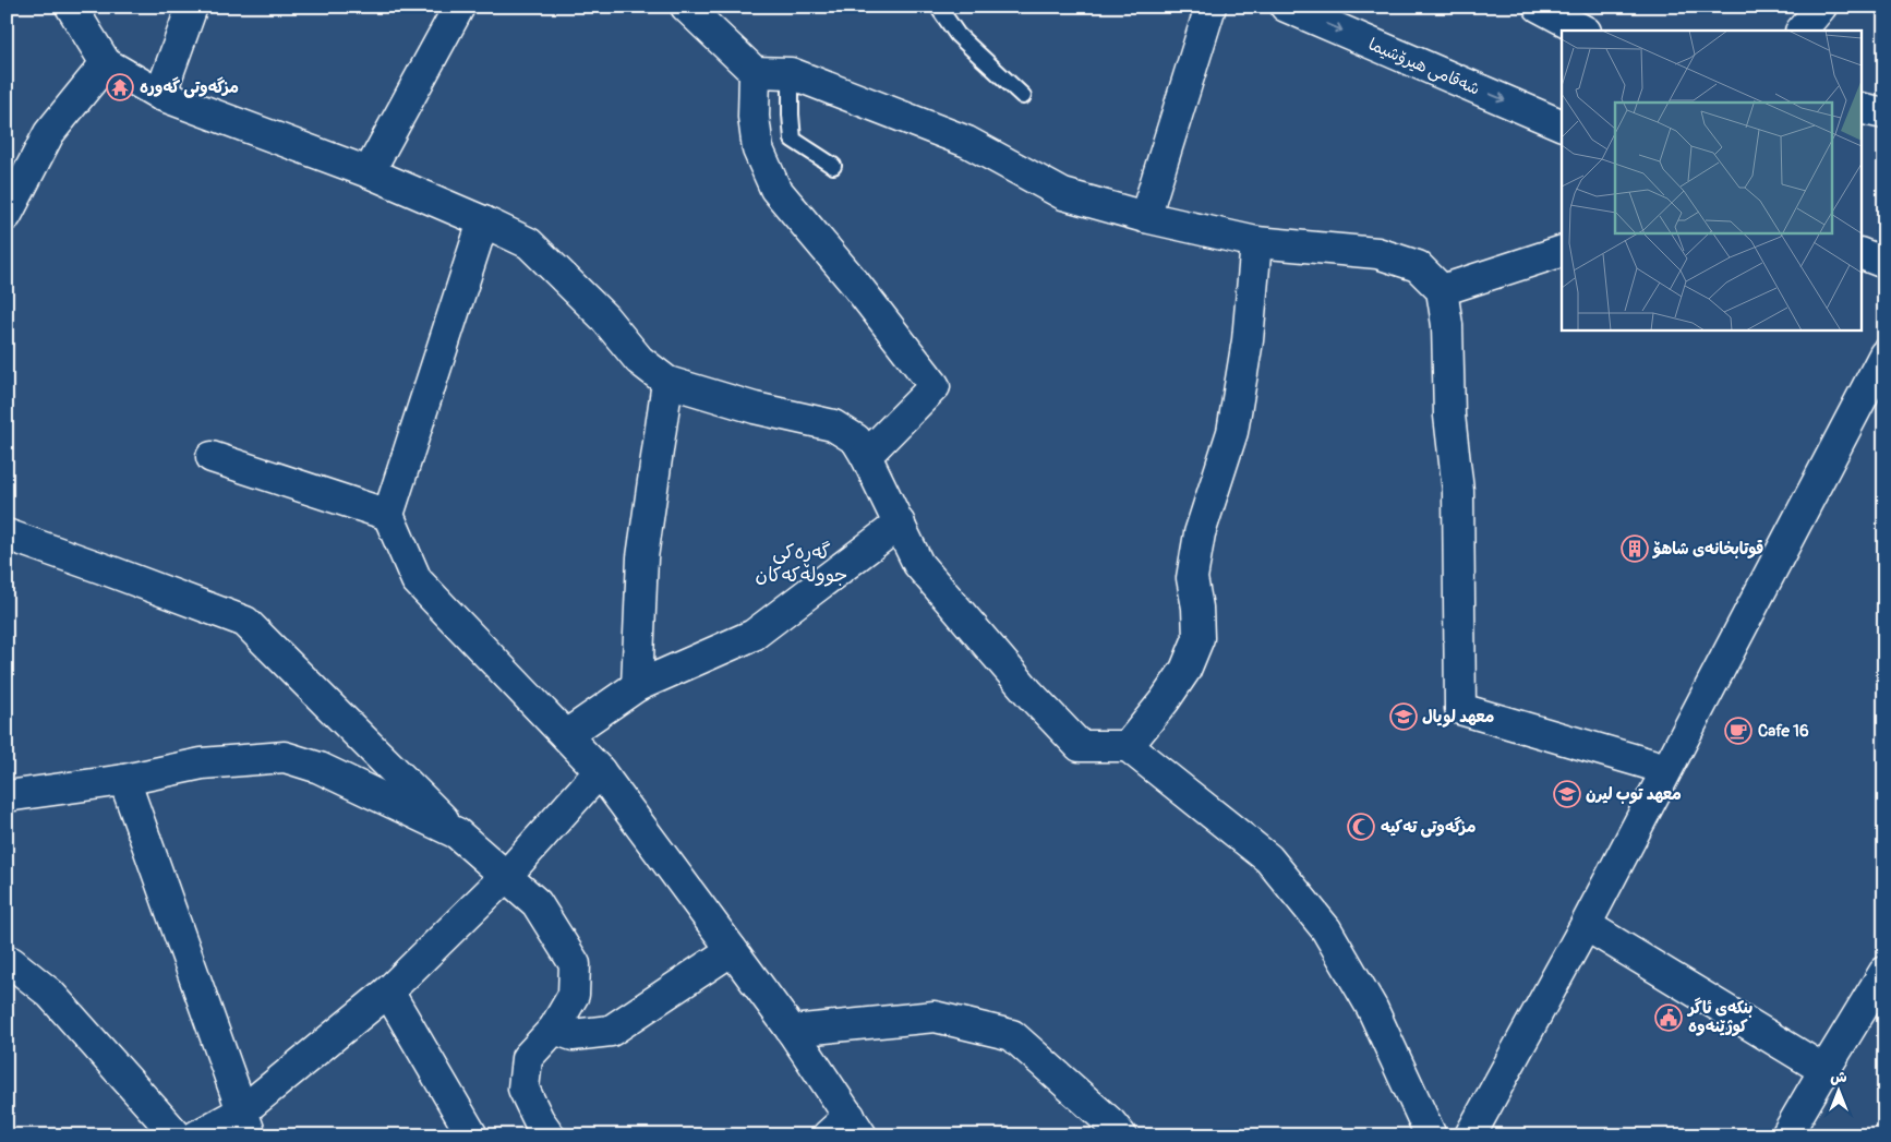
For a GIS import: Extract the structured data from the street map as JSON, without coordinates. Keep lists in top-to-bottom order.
{
  "streets": {
    "street": ["شەقامی هیرۆشیما"]
  },
  "districts": ["گەڕەکی جوولەکەکان"],
  "places": {
    "temple": ["مزگەوتی گەورە"],
    "building": ["قوتابخانەی شاهۆ"],
    "school or university": ["معهد لويال", "معهد توب ليرن"],
    "cafe": ["Cafe 16"],
    "mosque": ["مزگەوتی تەکیە"],
    "public building": ["بنکەی ئاگر کوژێنەوە"]
  },
  "north": "top"
}
